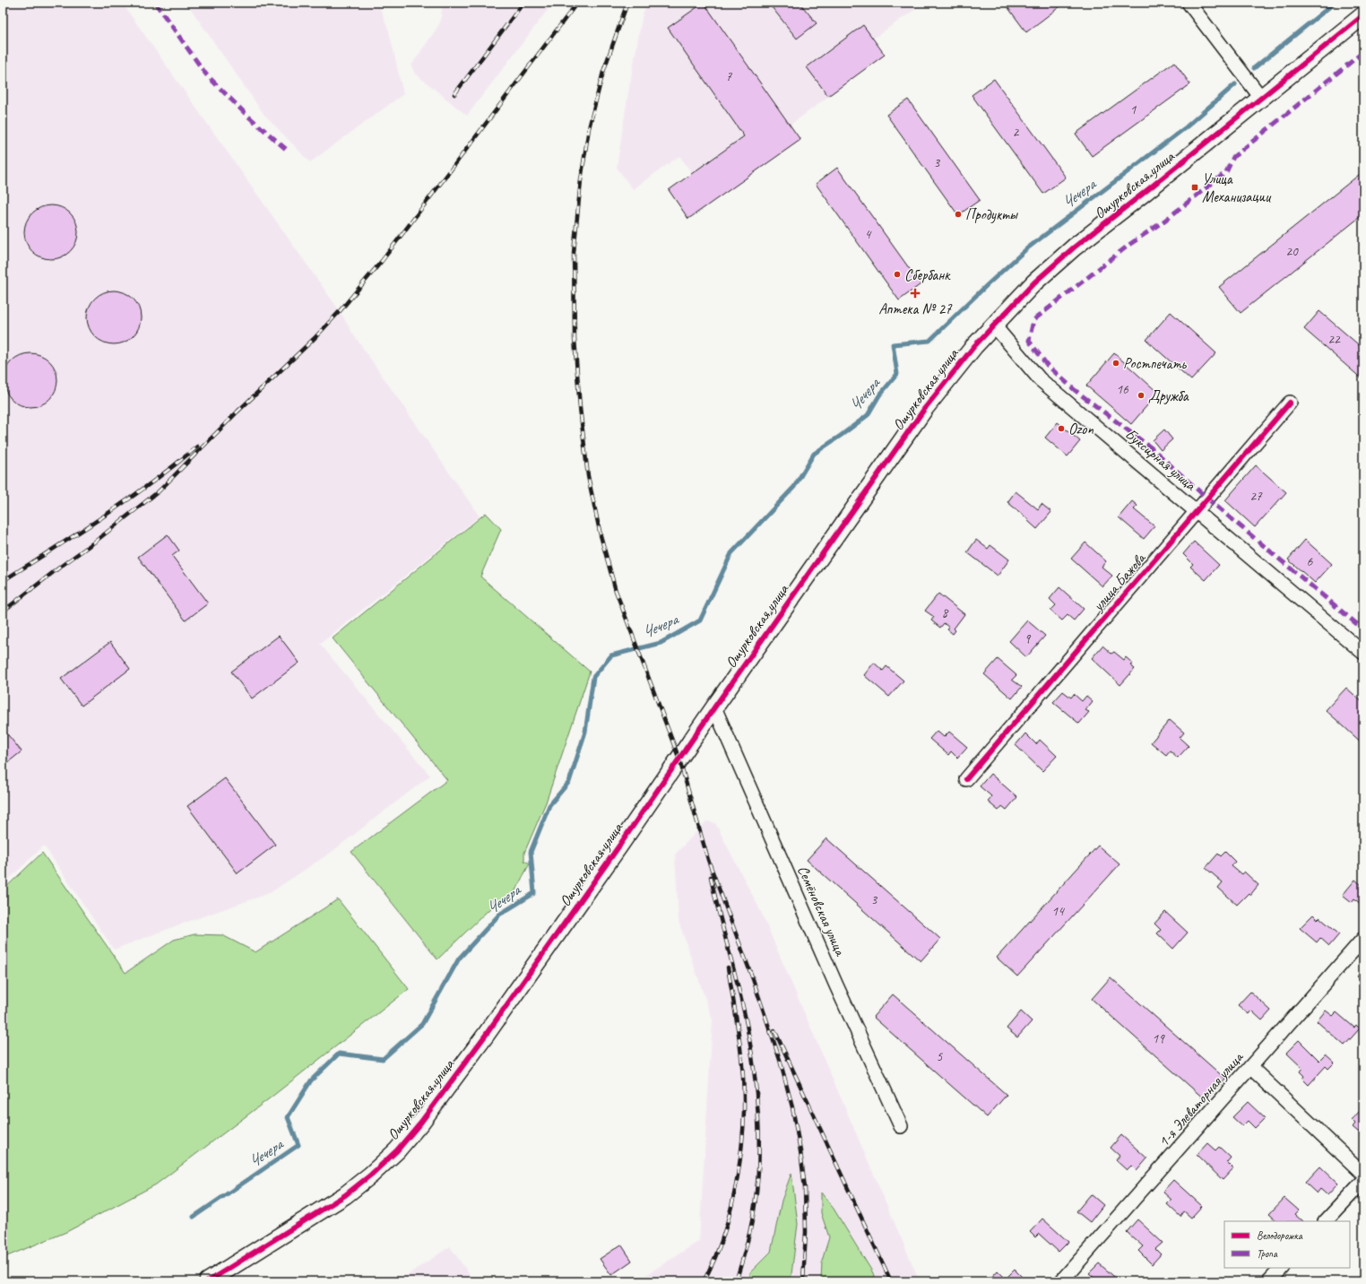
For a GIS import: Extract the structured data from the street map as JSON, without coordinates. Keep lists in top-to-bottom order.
{
  "streets": {
    "street": [
      "Ошурковская улица",
      "Буксирная улица",
      "улица Бажова",
      "Семёновская улица",
      "1-я Элеваторная улица"
    ]
  },
  "crossings": [
    ["Ошурковская улица", "Буксирная улица"],
    ["Ошурковская улица", "Семёновская улица"],
    ["Буксирная улица", "улица Бажова"]
  ],
  "water": ["Чечера"],
  "places": {
    "transit": ["Улица Механизации"],
    "other": [
      "Продукты",
      "Сбербанк",
      "Ростпечать",
      "Дружба",
      "Ozon"
    ],
    "health": ["Аптека № 27"]
  },
  "house_numbers": [
    "7",
    "1",
    "2",
    "3",
    "4",
    "20",
    "22",
    "16",
    "27",
    "6",
    "8",
    "9",
    "3",
    "14",
    "19",
    "5"
  ],
  "legend": ["Велодорожка", "Тропа"]
}
